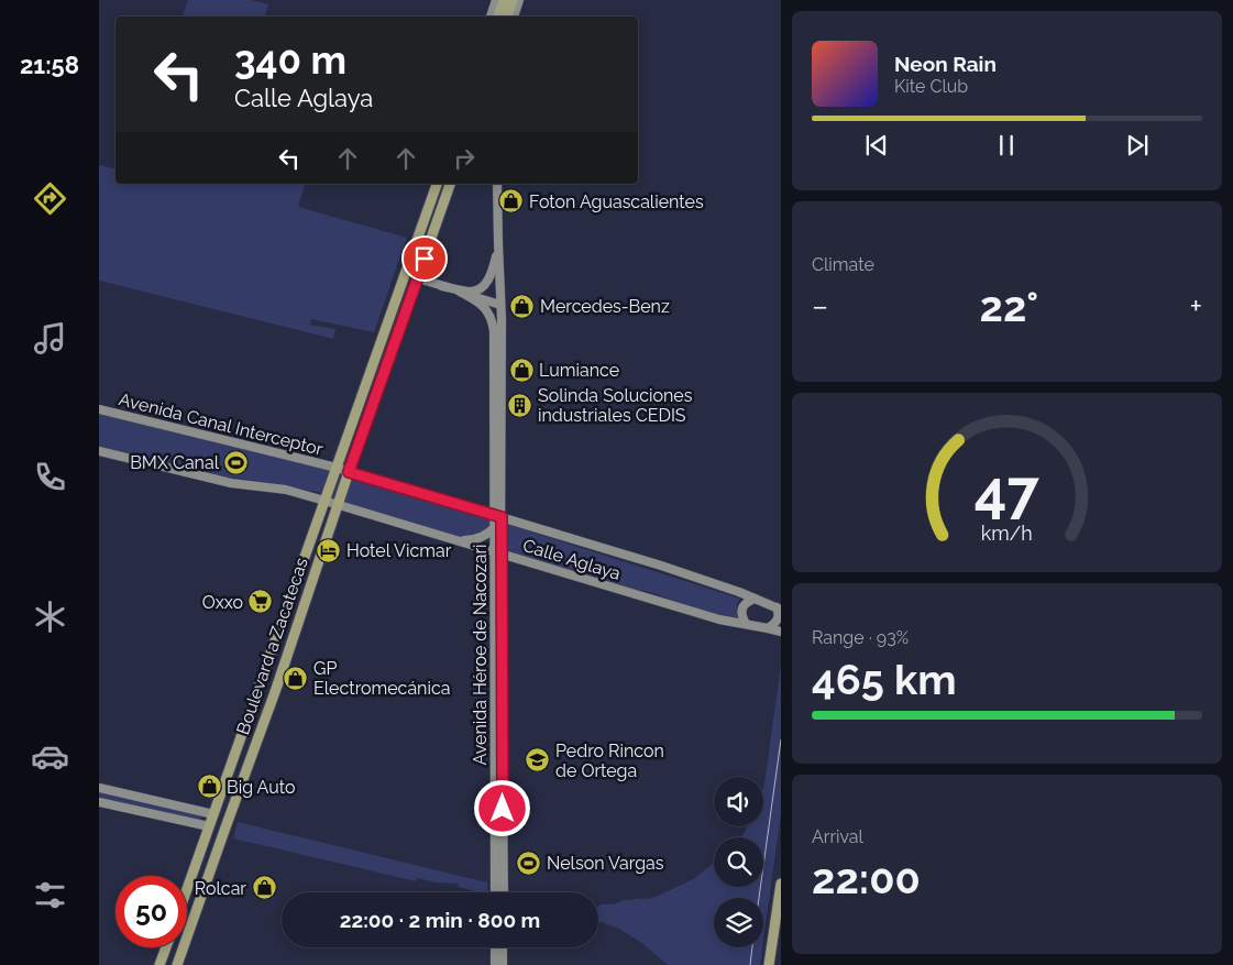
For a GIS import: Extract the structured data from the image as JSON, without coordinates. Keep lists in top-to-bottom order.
{
  "streets": {
    "main road": [
      "Avenida Canal Interceptor",
      "Calle Aglaya",
      "Boulevard a Zacatecas",
      "Avenida Héroe de Nacozari"
    ]
  },
  "crossings": [
    ["Avenida Canal Interceptor", "Calle Aglaya"],
    ["Avenida Canal Interceptor", "Boulevard a Zacatecas"],
    ["Calle Aglaya", "Boulevard a Zacatecas"],
    ["Calle Aglaya", "Avenida Héroe de Nacozari"],
    ["Boulevard a Zacatecas", "Avenida Héroe de Nacozari"]
  ],
  "places": {
    "shop": [
      "Foton Aguascalientes",
      "Mercedes-Benz",
      "Lumiance",
      "GP Electromecánica",
      "Big Auto",
      "Rolcar"
    ],
    "building": ["Solinda Soluciones industriales CEDIS"],
    "sports": ["BMX Canal", "Nelson Vargas"],
    "hotel": ["Hotel Vicmar"],
    "supermarket": ["Oxxo"],
    "school or university": ["Pedro Rincon de Ortega"]
  },
  "page": {
    "tabs": "21:58",
    "turn": ["340 m", "Calle Aglaya"],
    "song": ["Neon Rain", "Kite Club"],
    "tile": [
      "Climate",
      ["Range · 93%", "465 km"],
      ["Arrival", "22:00"]
    ],
    "heat": ["−", "22°", "+"],
    "limit": "50",
    "trip": "22:00 · 2 min · 800 m",
    "gauge": ["47", "km/h"]
  }
}
